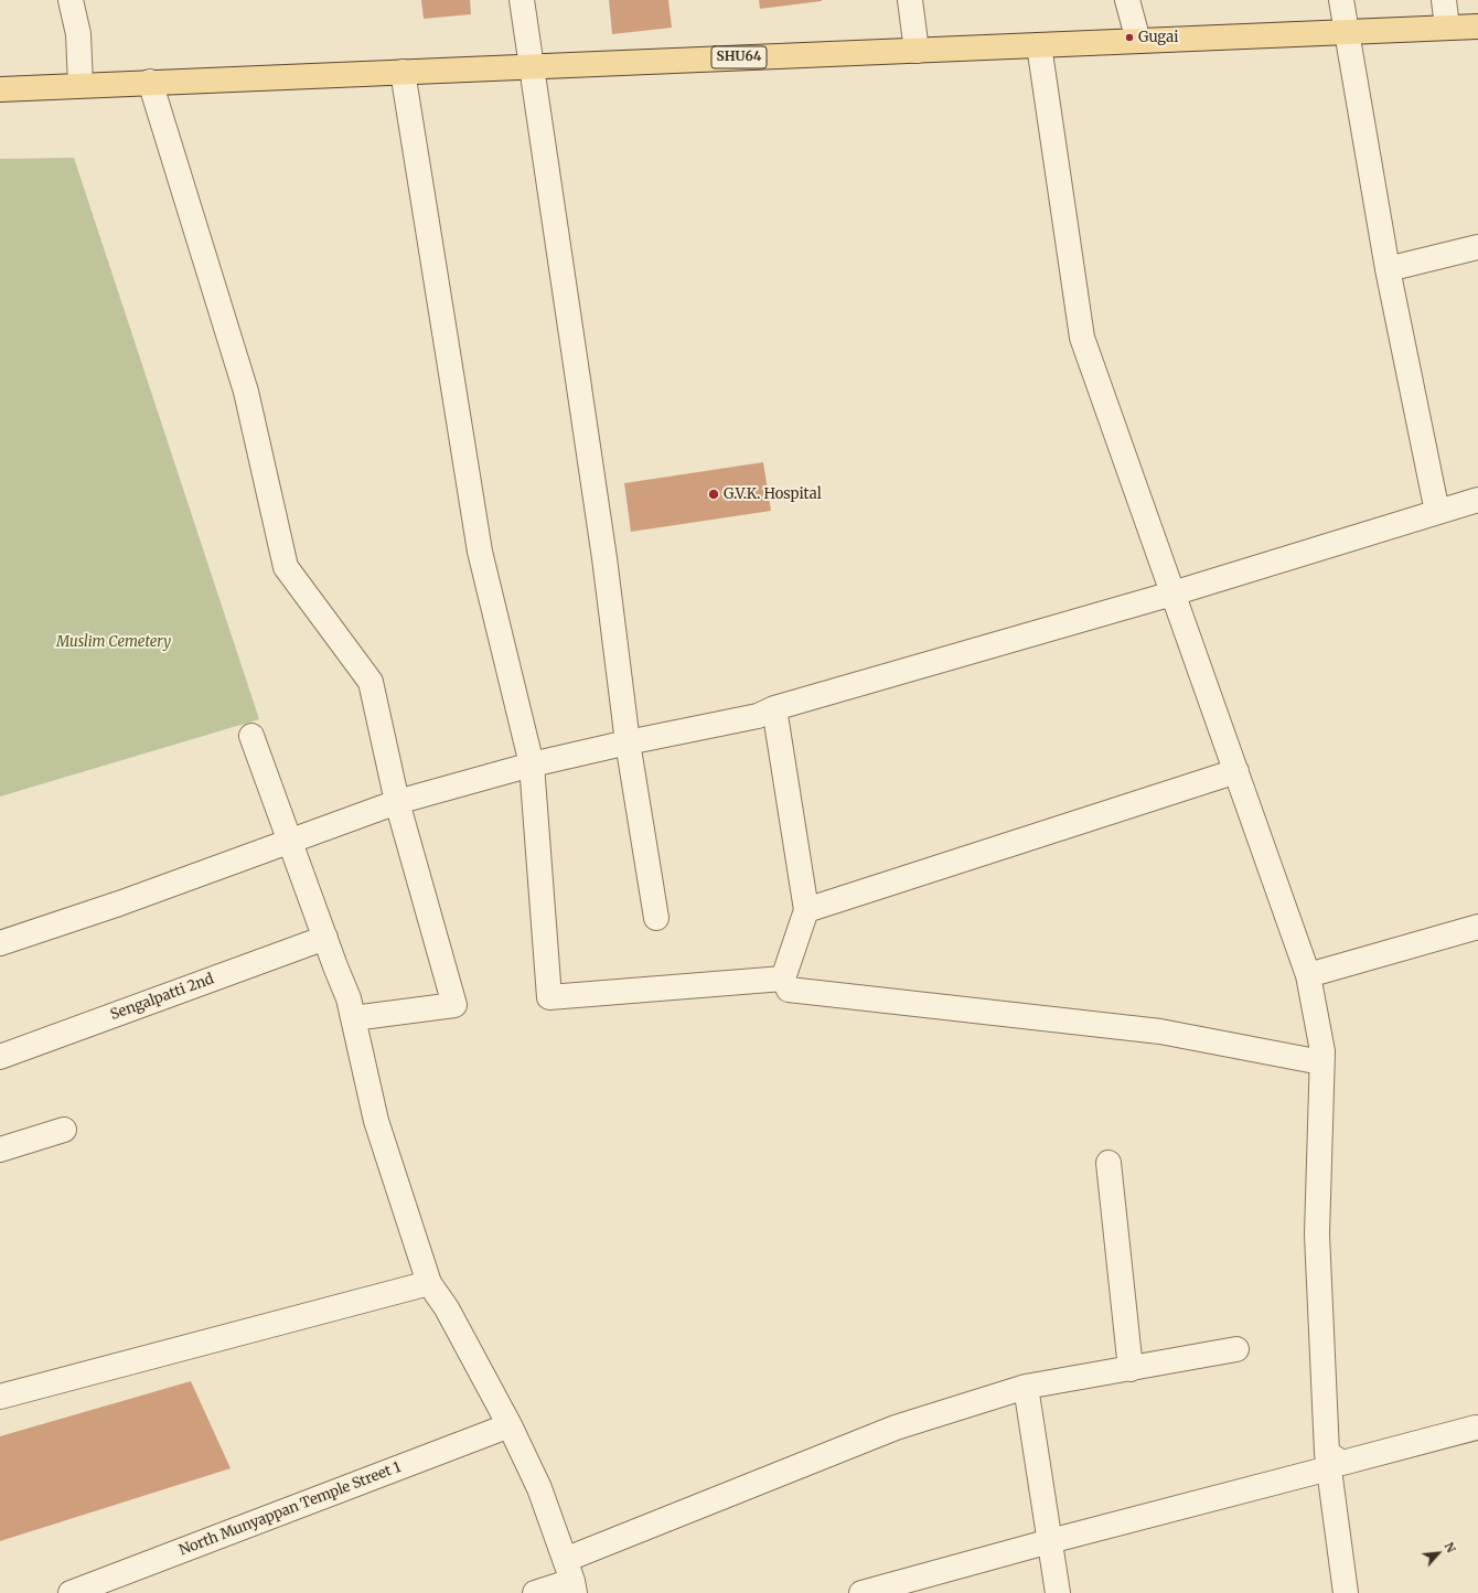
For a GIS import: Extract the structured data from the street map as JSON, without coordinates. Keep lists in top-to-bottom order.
{
  "streets": {
    "main road": ["SHU64"],
    "street": ["Sengalpatti 2nd", "North Munyappan Temple Street 1"]
  },
  "parks": ["Muslim Cemetery"],
  "places": ["Gugai", "G.V.K. Hospital"],
  "north": "top right"
}
